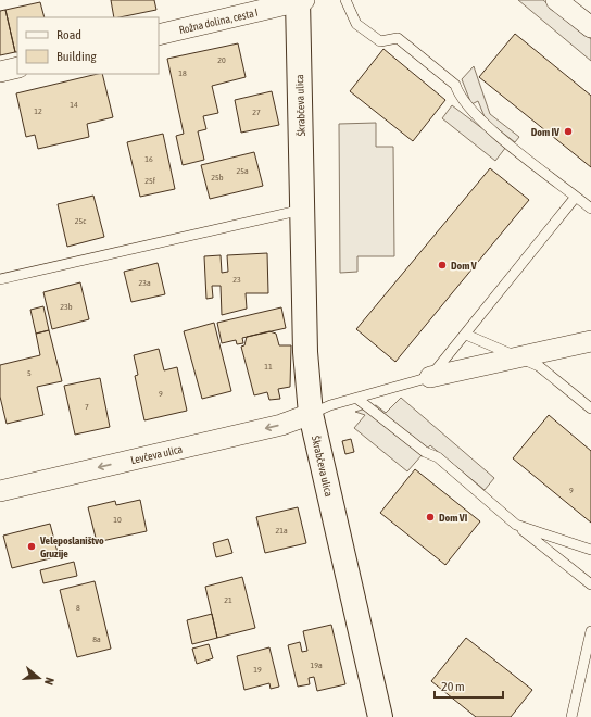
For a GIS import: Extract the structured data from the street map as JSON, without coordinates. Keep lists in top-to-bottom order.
{
  "streets": {
    "street": ["Rožna dolina, cesta I", "Škrabčeva ulica", "Levčeva ulica"]
  },
  "crossings": [
    ["Rožna dolina, cesta I", "Škrabčeva ulica"],
    ["Škrabčeva ulica", "Levčeva ulica"]
  ],
  "one_way": ["Levčeva ulica"],
  "places": [
    "Dom IV",
    "Dom V",
    "Dom VI",
    "Veleposlaništvo Gruzije"
  ],
  "house_numbers": [
    "20",
    "18",
    "14",
    "12",
    "27",
    "16",
    "25a",
    "25b",
    "25f",
    "25c",
    "23",
    "23a",
    "23b",
    "11",
    "5",
    "9",
    "7",
    "9",
    "10",
    "21a",
    "21",
    "8",
    "8a",
    "19a",
    "19"
  ],
  "legend": ["Road", "Building"],
  "scale_bar": "20 m",
  "north": "right"
}
